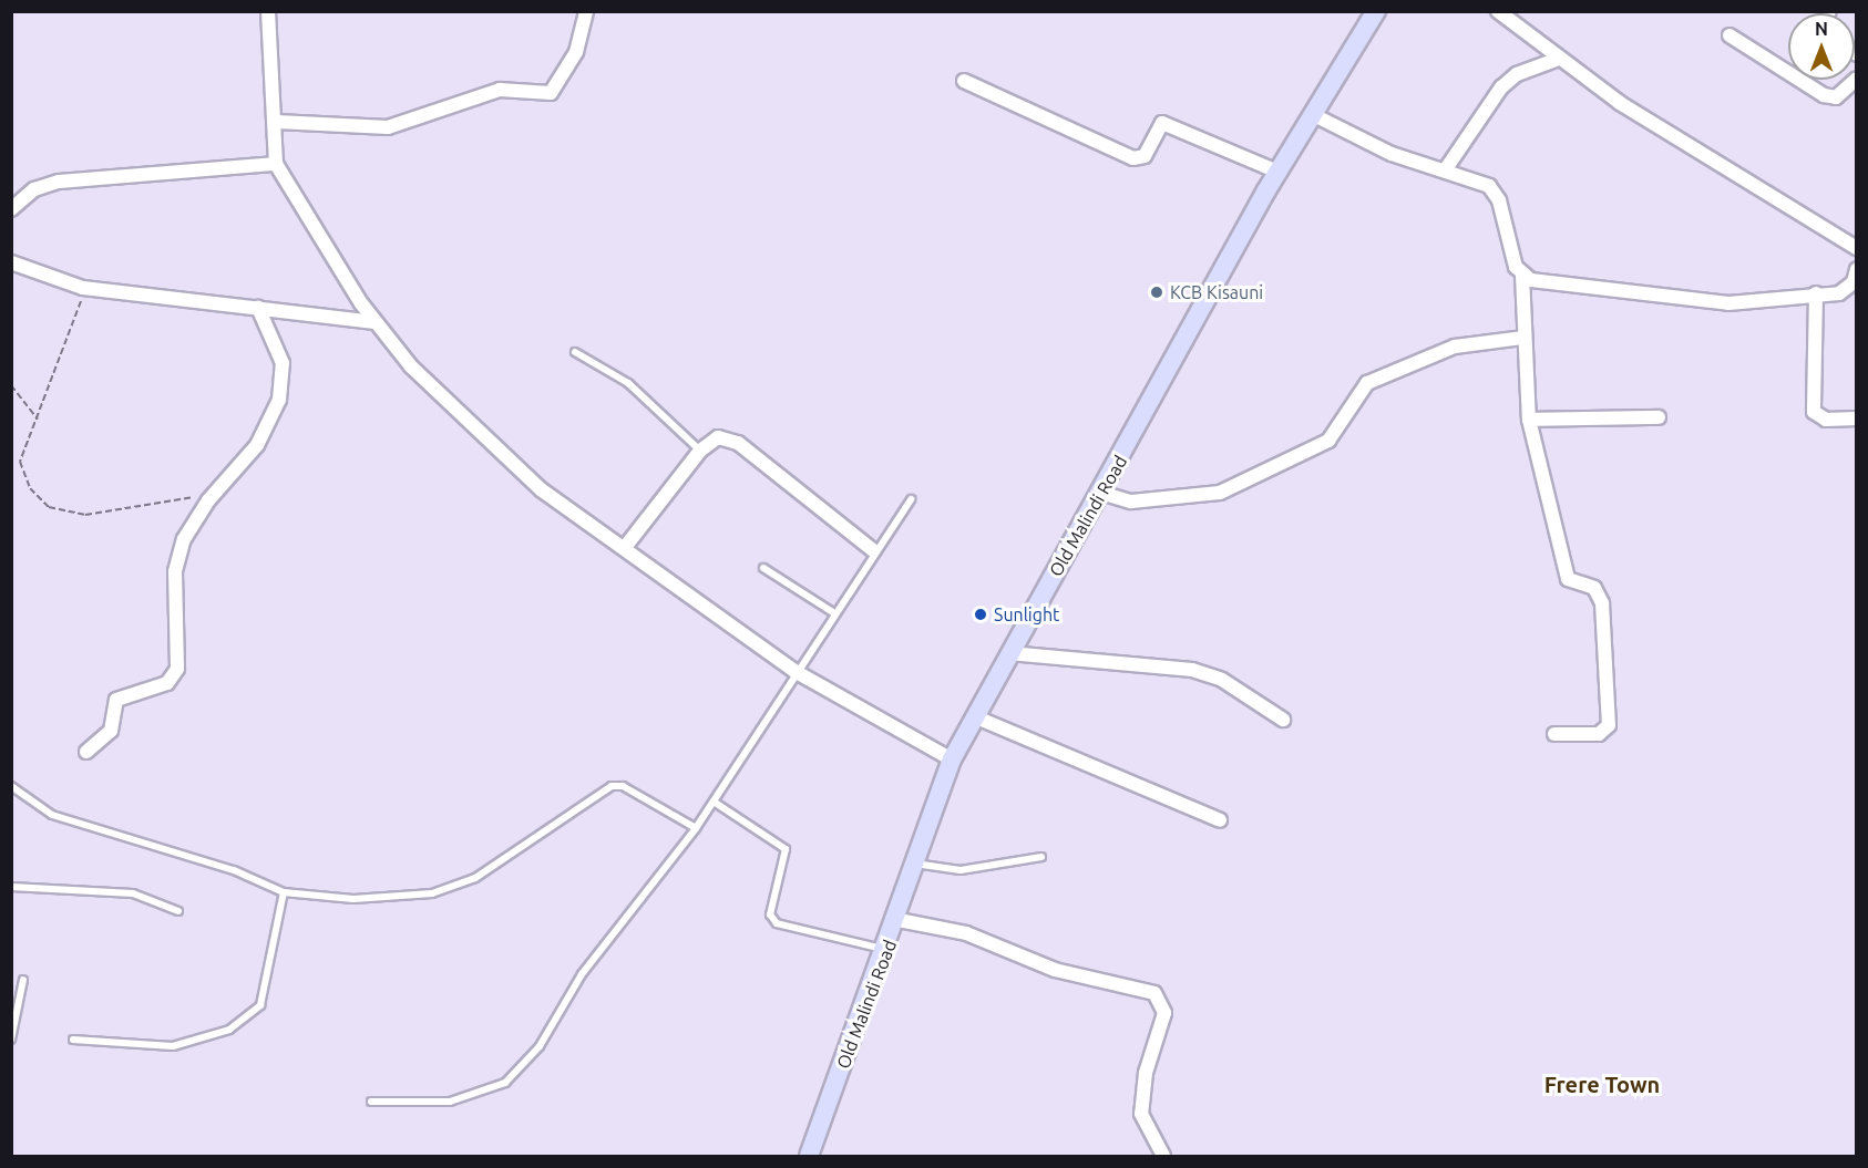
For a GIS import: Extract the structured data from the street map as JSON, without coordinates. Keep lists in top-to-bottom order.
{
  "streets": {
    "main road": ["Old Malindi Road"]
  },
  "districts": ["Frere Town"],
  "places": ["KCB Kisauni", "Sunlight"],
  "north": "top"
}
